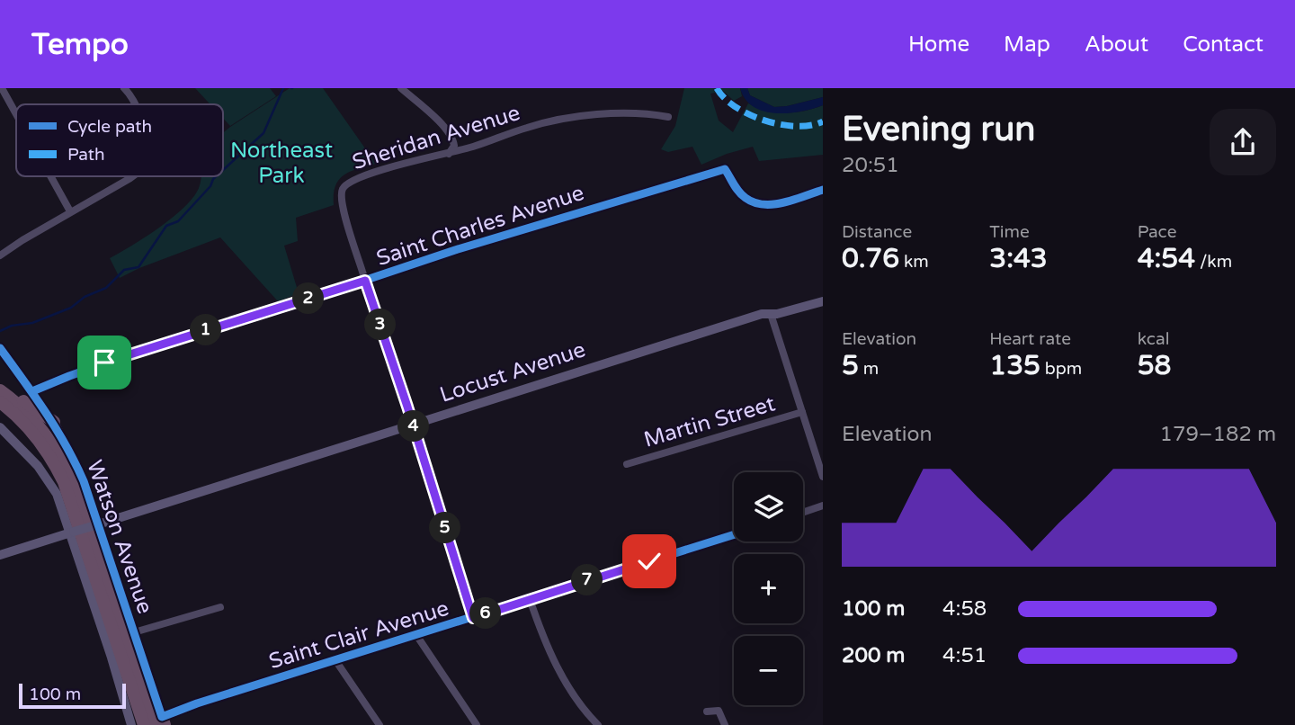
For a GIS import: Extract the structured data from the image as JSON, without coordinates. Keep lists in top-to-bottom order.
{
  "streets": {
    "street": [
      "Sheridan Avenue",
      "Saint Charles Avenue",
      "Locust Avenue",
      "Martin Street",
      "Watson Avenue",
      "Saint Clair Avenue"
    ]
  },
  "crossings": [
    ["Sheridan Avenue", "Saint Charles Avenue"],
    ["Saint Charles Avenue", "Watson Avenue"],
    ["Locust Avenue", "Watson Avenue"],
    ["Watson Avenue", "Saint Clair Avenue"]
  ],
  "parks": ["Northeast Park"],
  "legend": ["Cycle path", "Path"],
  "scale_bar": "100 m",
  "page": {
    "header": "Tempo",
    "nav": [
      "Home",
      "Map",
      "About",
      "Contact"
    ],
    "heading": ["Evening run", "20:51"],
    "stats": [
      ["Distance", "0.76 km"],
      ["Time", "3:43"],
      ["Pace", "4:54 /km"],
      ["Elevation", "5 m"],
      ["Heart rate", "135 bpm"],
      ["kcal", "58"]
    ],
    "pins": [
      "2",
      "3",
      "1",
      "4",
      "5",
      "7",
      "6"
    ],
    "chart": ["Elevation", "179–182 m"],
    "map_buttons": ["+", "−"],
    "list": [
      {
        "name": "100 m",
        "note": "4:58"
      },
      {
        "name": "200 m",
        "note": "4:51"
      }
    ],
    "scale": "100 m"
  }
}
